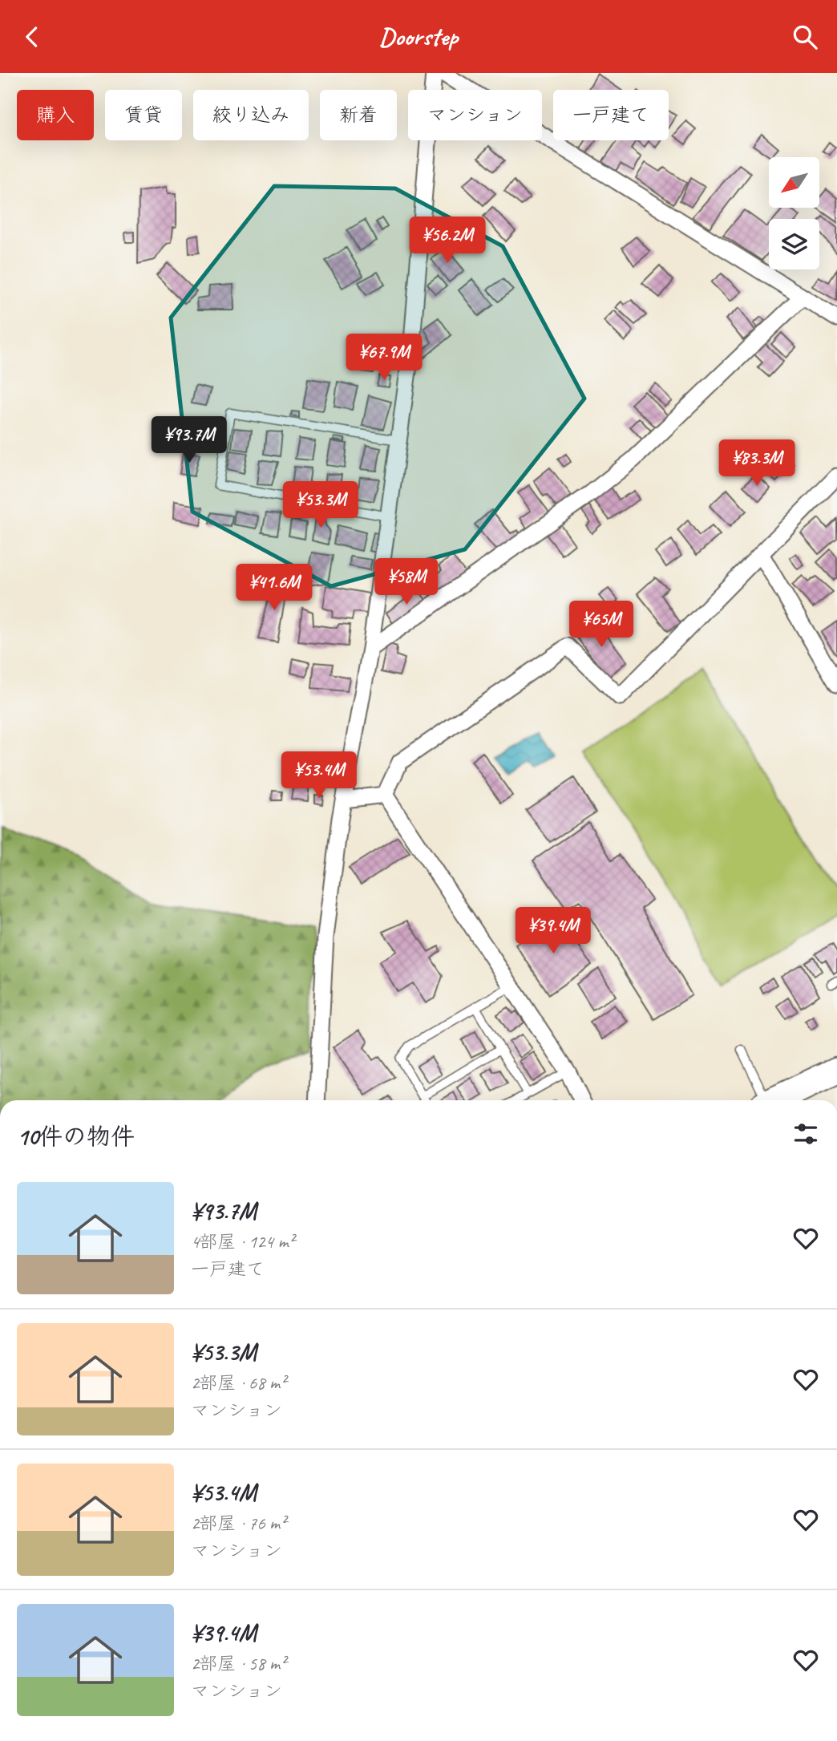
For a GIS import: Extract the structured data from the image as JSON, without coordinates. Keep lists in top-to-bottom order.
{
  "north": "bottom left",
  "page": {
    "header": "Doorstep",
    "chip": [
      "購入",
      "賃貸",
      "絞り込み",
      "新着",
      "マンション",
      "一戸建て"
    ],
    "price": [
      "¥56.2M",
      "¥67.9M",
      "¥93.7M",
      "¥83.3M",
      "¥53.3M",
      "¥58M",
      "¥41.6M",
      "¥65M",
      "¥53.4M",
      "¥39.4M"
    ],
    "heading": "10件の物件",
    "list": [
      {
        "name": "¥93.7M",
        "note": "4部屋 · 124 m² · 一戸建て"
      },
      {
        "name": "¥53.3M",
        "note": "2部屋 · 68 m² · マンション"
      },
      {
        "name": "¥53.4M",
        "note": "2部屋 · 76 m² · マンション"
      },
      {
        "name": "¥39.4M",
        "note": "2部屋 · 58 m² · マンション"
      }
    ]
  }
}
